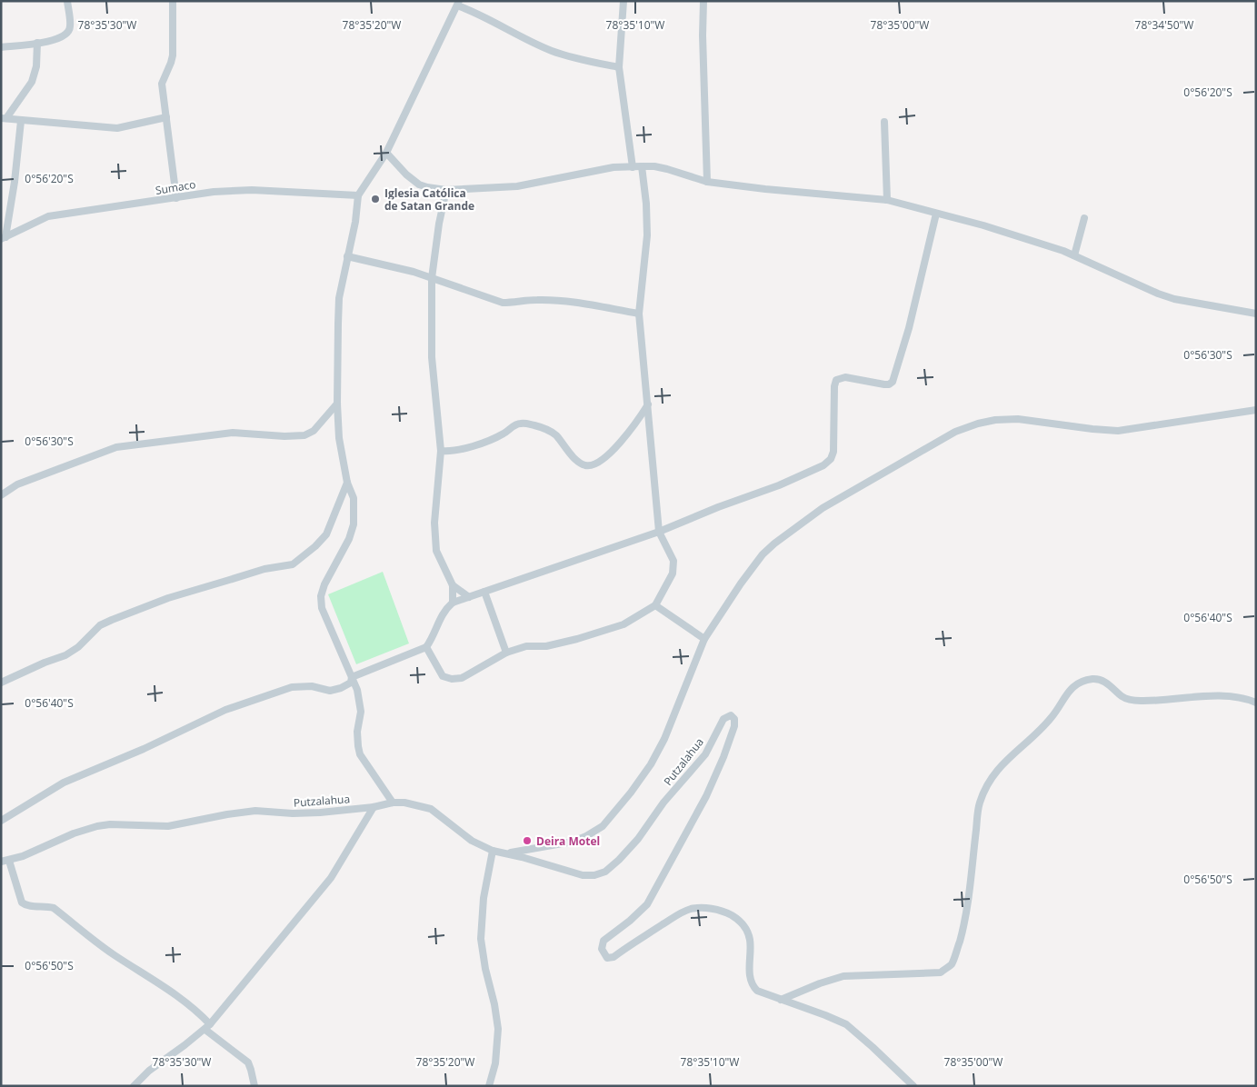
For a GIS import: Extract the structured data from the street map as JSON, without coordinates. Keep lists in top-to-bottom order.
{
  "streets": {
    "street": ["Sumaco", "Putzalahua"]
  },
  "places": ["Iglesia Católica de Satan Grande", "Deira Motel"],
  "coordinates": [
    "78°35'30\"W",
    "78°35'20\"W",
    "78°35'10\"W",
    "78°35'00\"W",
    "78°34'50\"W",
    "0°56'20\"S",
    "0°56'30\"S",
    "0°56'40\"S",
    "0°56'50\"S"
  ]
}
